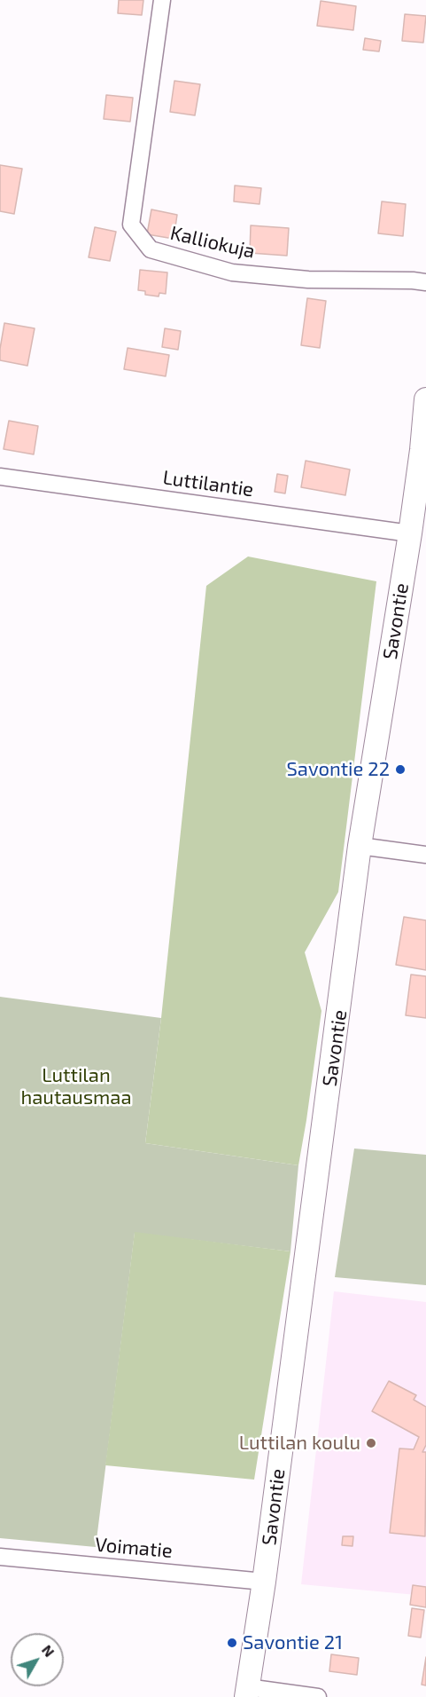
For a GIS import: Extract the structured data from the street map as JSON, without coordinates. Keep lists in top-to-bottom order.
{
  "streets": {
    "street": [
      "Kalliokuja",
      "Luttilantie",
      "Savontie",
      "Voimatie"
    ]
  },
  "crossings": [
    ["Luttilantie", "Savontie"],
    ["Savontie", "Voimatie"]
  ],
  "parks": ["Luttilan hautausmaa"],
  "places": ["Savontie 22", "Luttilan koulu", "Savontie 21"],
  "north": "top right"
}
